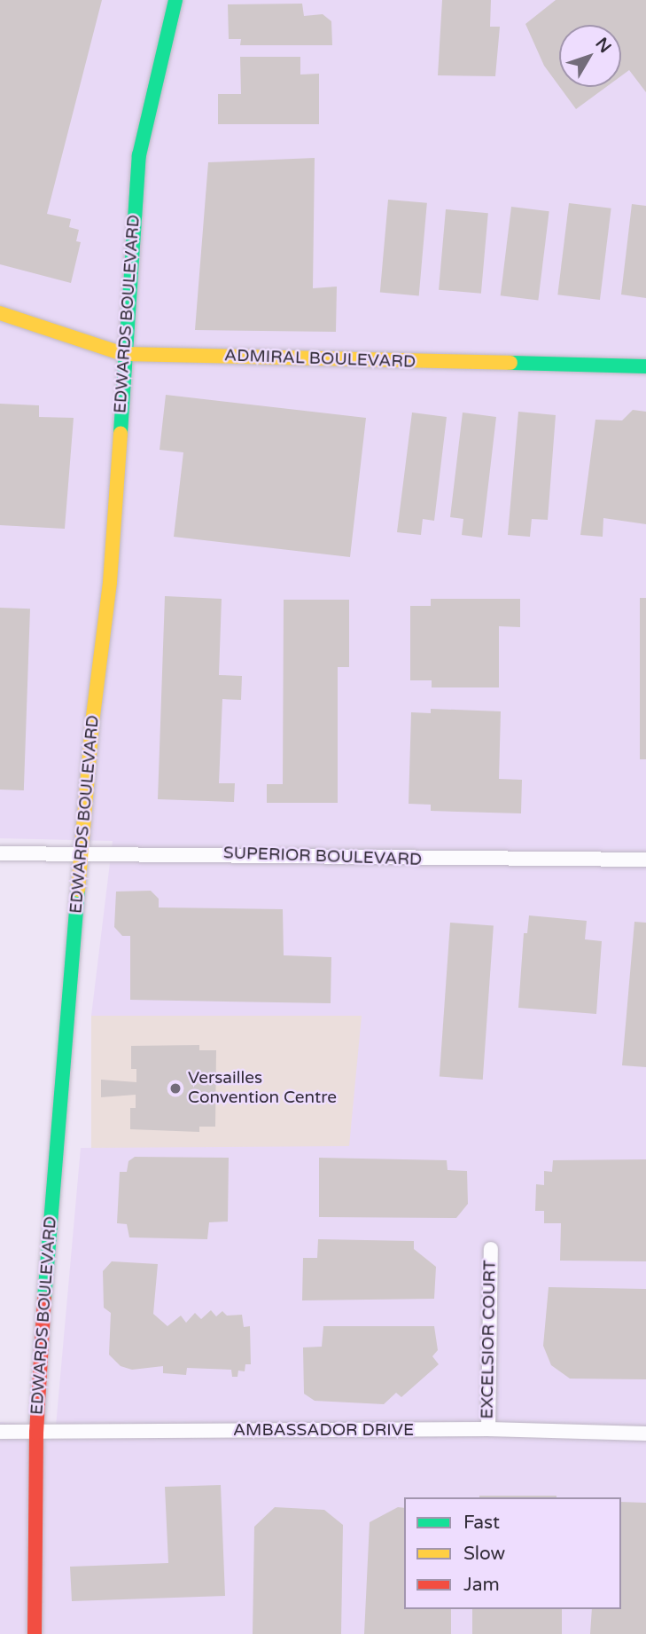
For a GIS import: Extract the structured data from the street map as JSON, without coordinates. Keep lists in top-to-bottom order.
{
  "streets": {
    "street": [
      "EDWARDS BOULEVARD",
      "ADMIRAL BOULEVARD",
      "SUPERIOR BOULEVARD",
      "EXCELSIOR COURT",
      "AMBASSADOR DRIVE"
    ]
  },
  "crossings": [
    ["EDWARDS BOULEVARD", "ADMIRAL BOULEVARD"],
    ["EDWARDS BOULEVARD", "SUPERIOR BOULEVARD"],
    ["EDWARDS BOULEVARD", "AMBASSADOR DRIVE"],
    ["EXCELSIOR COURT", "AMBASSADOR DRIVE"]
  ],
  "places": ["Versailles Convention Centre"],
  "legend": ["Fast", "Slow", "Jam"],
  "north": "top right"
}
